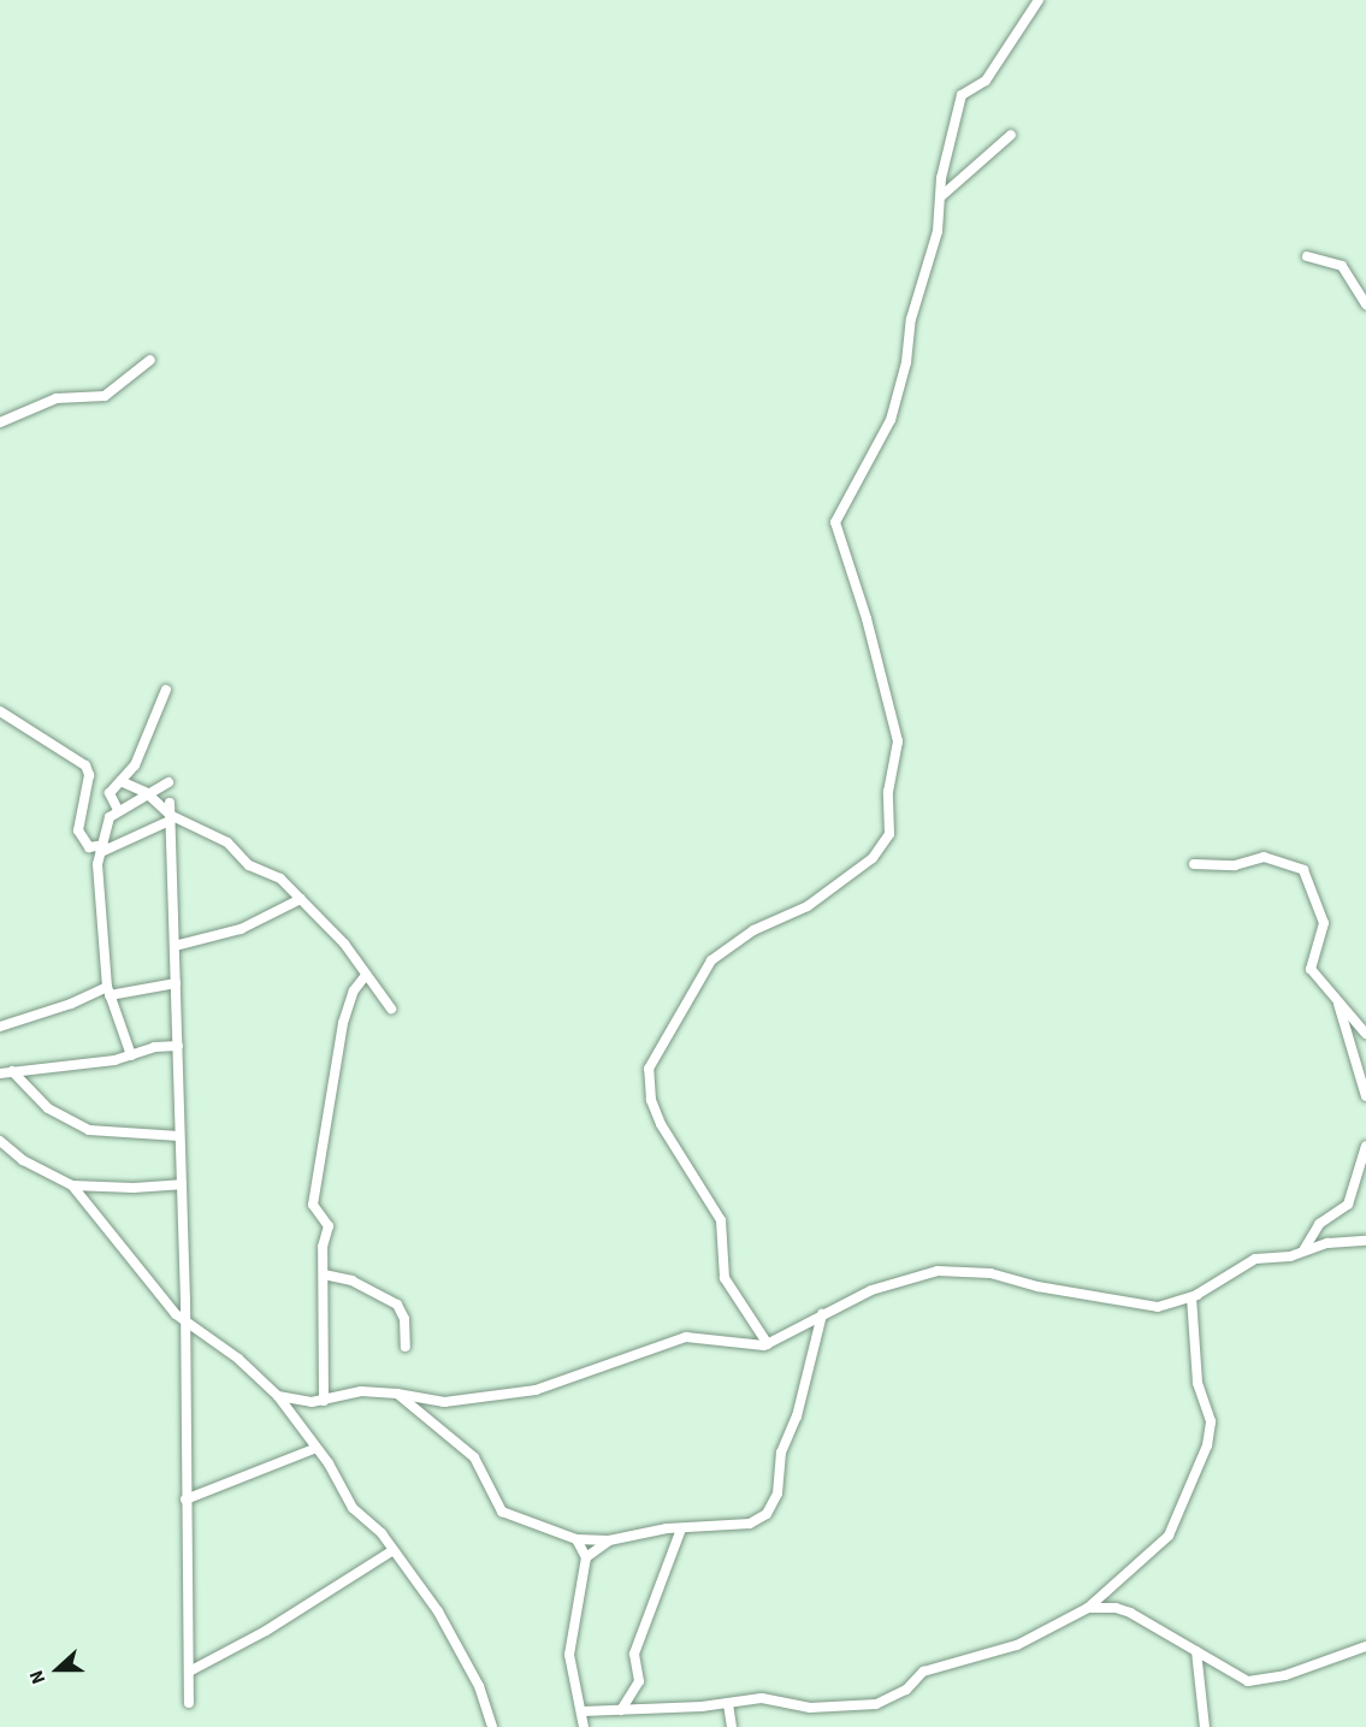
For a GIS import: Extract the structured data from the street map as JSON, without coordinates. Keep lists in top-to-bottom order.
{
  "north": "left"
}
